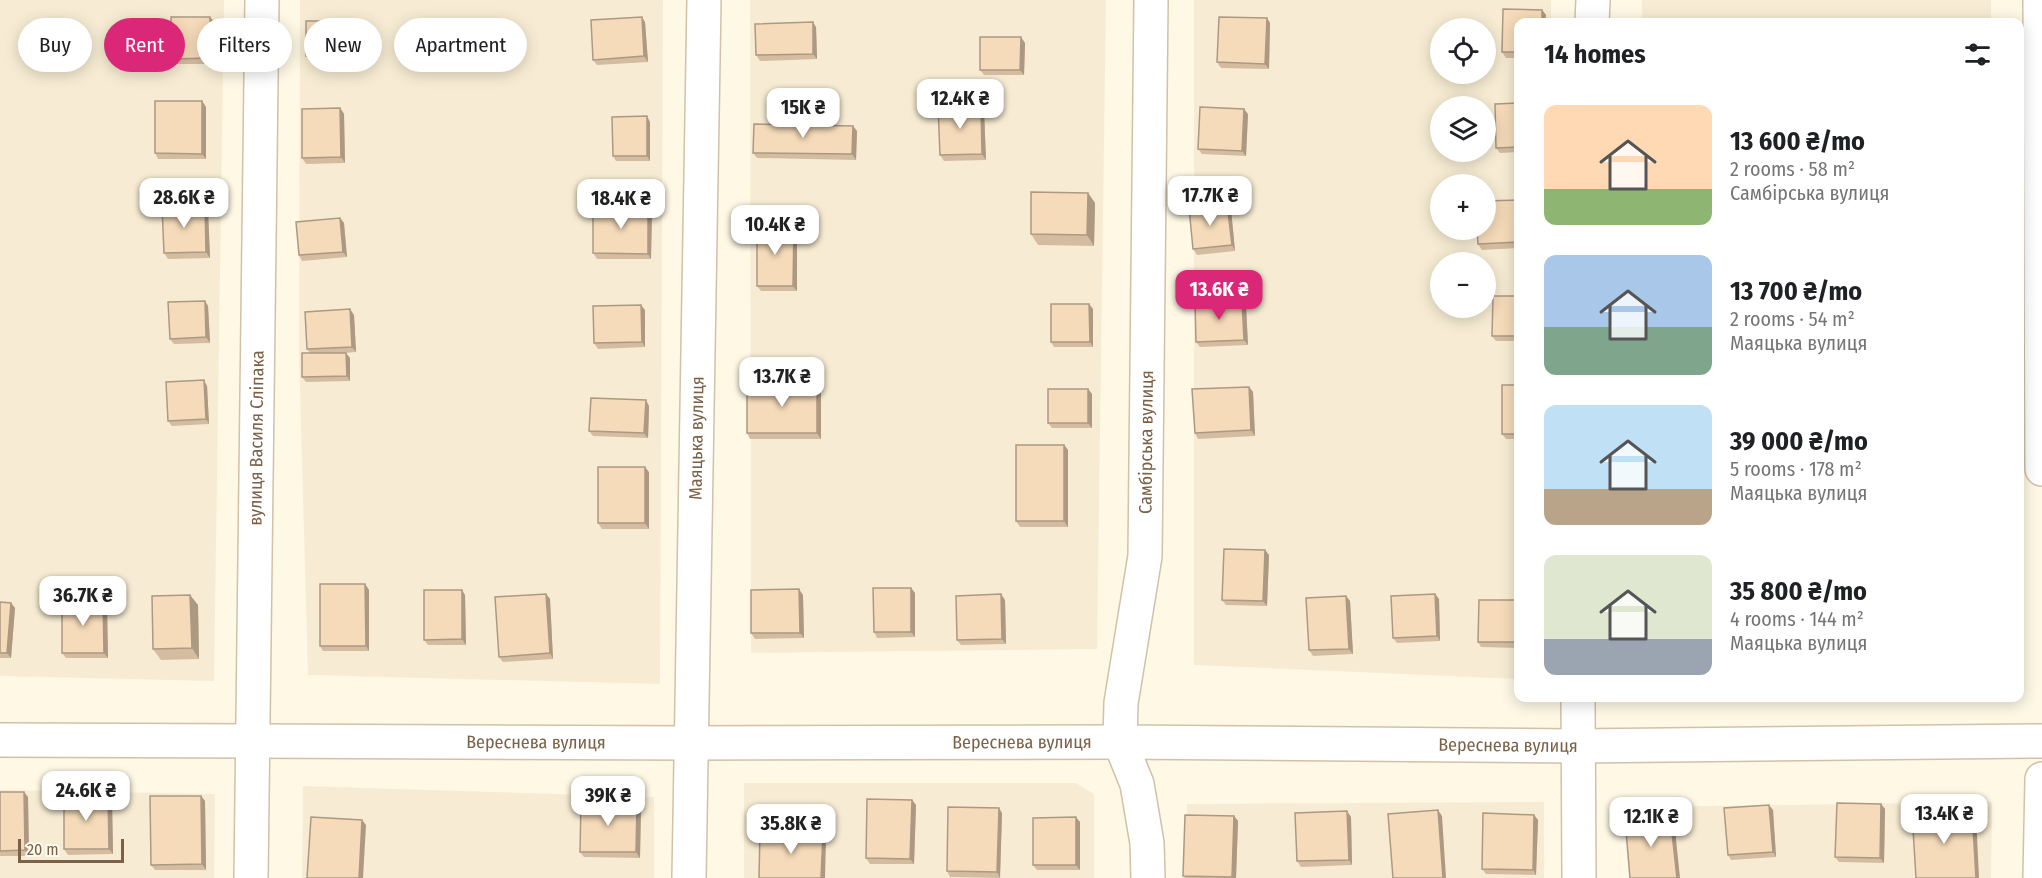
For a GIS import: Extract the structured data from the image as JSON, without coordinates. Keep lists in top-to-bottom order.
{
  "streets": {
    "street": [
      "вулиця Василя Сліпака",
      "Маяцька вулиця",
      "Самбірська вулиця",
      "Вереснева вулиця"
    ]
  },
  "crossings": [
    ["вулиця Василя Сліпака", "Вереснева вулиця"],
    ["Маяцька вулиця", "Вереснева вулиця"],
    ["Самбірська вулиця", "Вереснева вулиця"]
  ],
  "scale_bar": "20 m",
  "page": {
    "map_buttons": ["+", "−"],
    "chip": [
      "Buy",
      "Rent",
      "Filters",
      "New",
      "Apartment"
    ],
    "heading": "14 homes",
    "price": [
      "12.4K ₴",
      "15K ₴",
      "17.7K ₴",
      "28.6K ₴",
      "18.4K ₴",
      "10.4K ₴",
      "13.6K ₴",
      "13.7K ₴",
      "36.7K ₴",
      "24.6K ₴",
      "39K ₴",
      "13.4K ₴",
      "12.1K ₴",
      "35.8K ₴"
    ],
    "list": [
      {
        "name": "13 600 ₴/mo",
        "note": "2 rooms · 58 m² · Самбірська вулиця"
      },
      {
        "name": "13 700 ₴/mo",
        "note": "2 rooms · 54 m² · Маяцька вулиця"
      },
      {
        "name": "39 000 ₴/mo",
        "note": "5 rooms · 178 m² · Маяцька вулиця"
      },
      {
        "name": "35 800 ₴/mo",
        "note": "4 rooms · 144 m² · Маяцька вулиця"
      }
    ],
    "scale": "20 m"
  }
}
